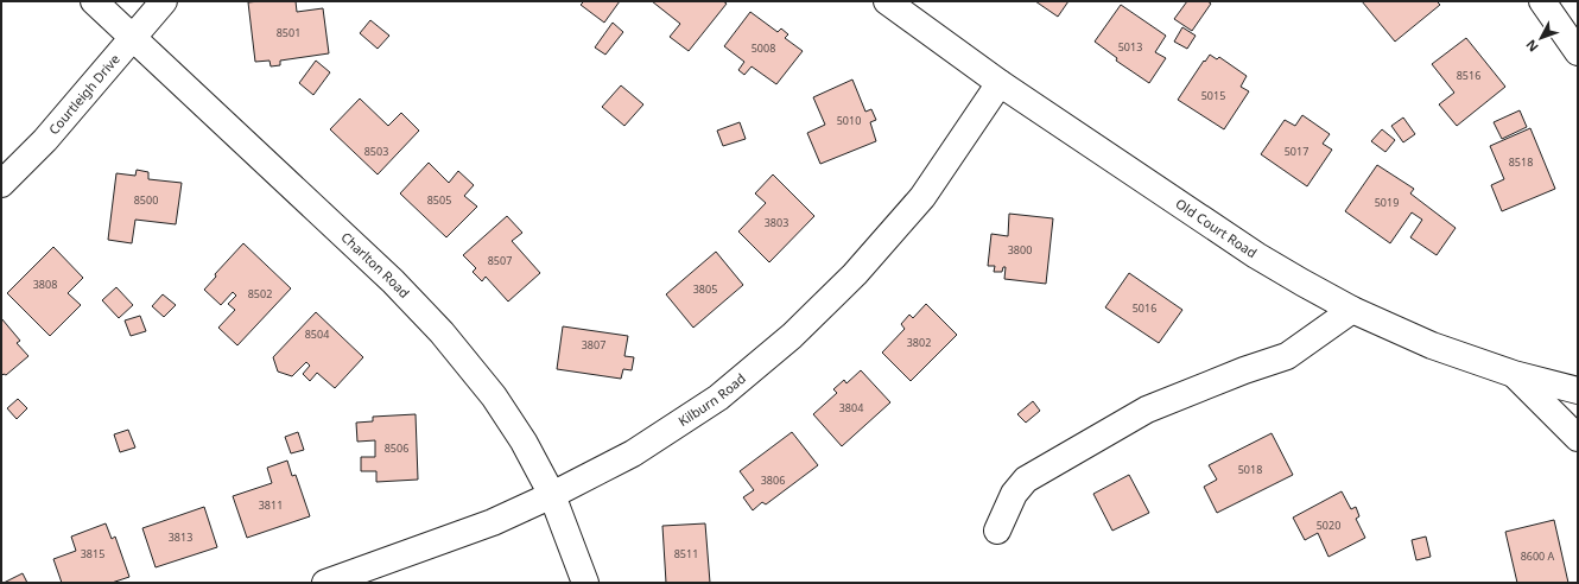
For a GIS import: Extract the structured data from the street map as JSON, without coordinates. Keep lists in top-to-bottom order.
{
  "streets": {
    "street": [
      "Courtleigh Drive",
      "Old Court Road",
      "Charlton Road",
      "Kilburn Road"
    ]
  },
  "crossings": [
    ["Courtleigh Drive", "Charlton Road"],
    ["Old Court Road", "Kilburn Road"],
    ["Charlton Road", "Kilburn Road"]
  ],
  "house_numbers": [
    "8501",
    "5013",
    "5008",
    "8516",
    "5015",
    "5010",
    "8503",
    "5017",
    "8518",
    "8500",
    "8505",
    "5019",
    "3803",
    "3800",
    "8507",
    "3808",
    "3805",
    "8502",
    "5016",
    "8504",
    "3802",
    "3807",
    "3804",
    "8506",
    "5018",
    "3806",
    "3811",
    "5020",
    "3813",
    "3815",
    "8511",
    "8600 A"
  ],
  "north": "bottom left"
}
